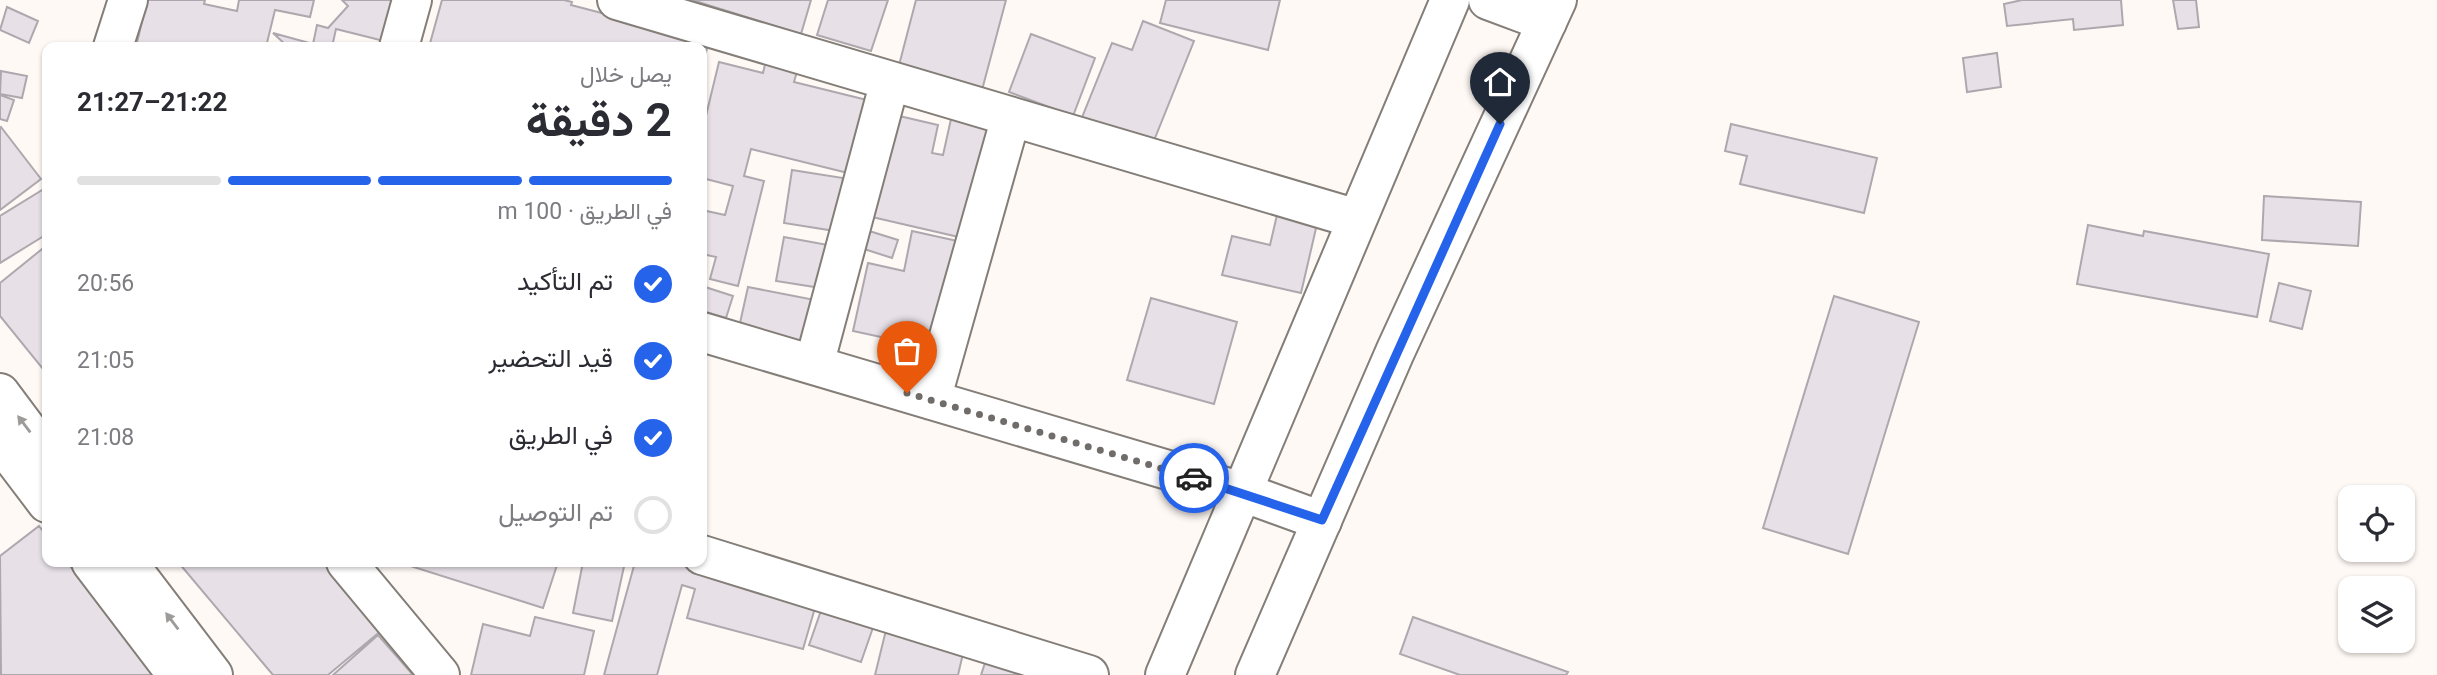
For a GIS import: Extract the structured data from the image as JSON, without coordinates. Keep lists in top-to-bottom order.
{
  "page": {
    "heading": ["2 دقيقة", "يصل خلال", "21:22–21:27"],
    "bar": "في الطريق · 100 m",
    "list": [
      ["تم التأكيد", "20:56"],
      ["قيد التحضير", "21:05"],
      ["في الطريق", "21:08"],
      "تم التوصيل"
    ]
  }
}
